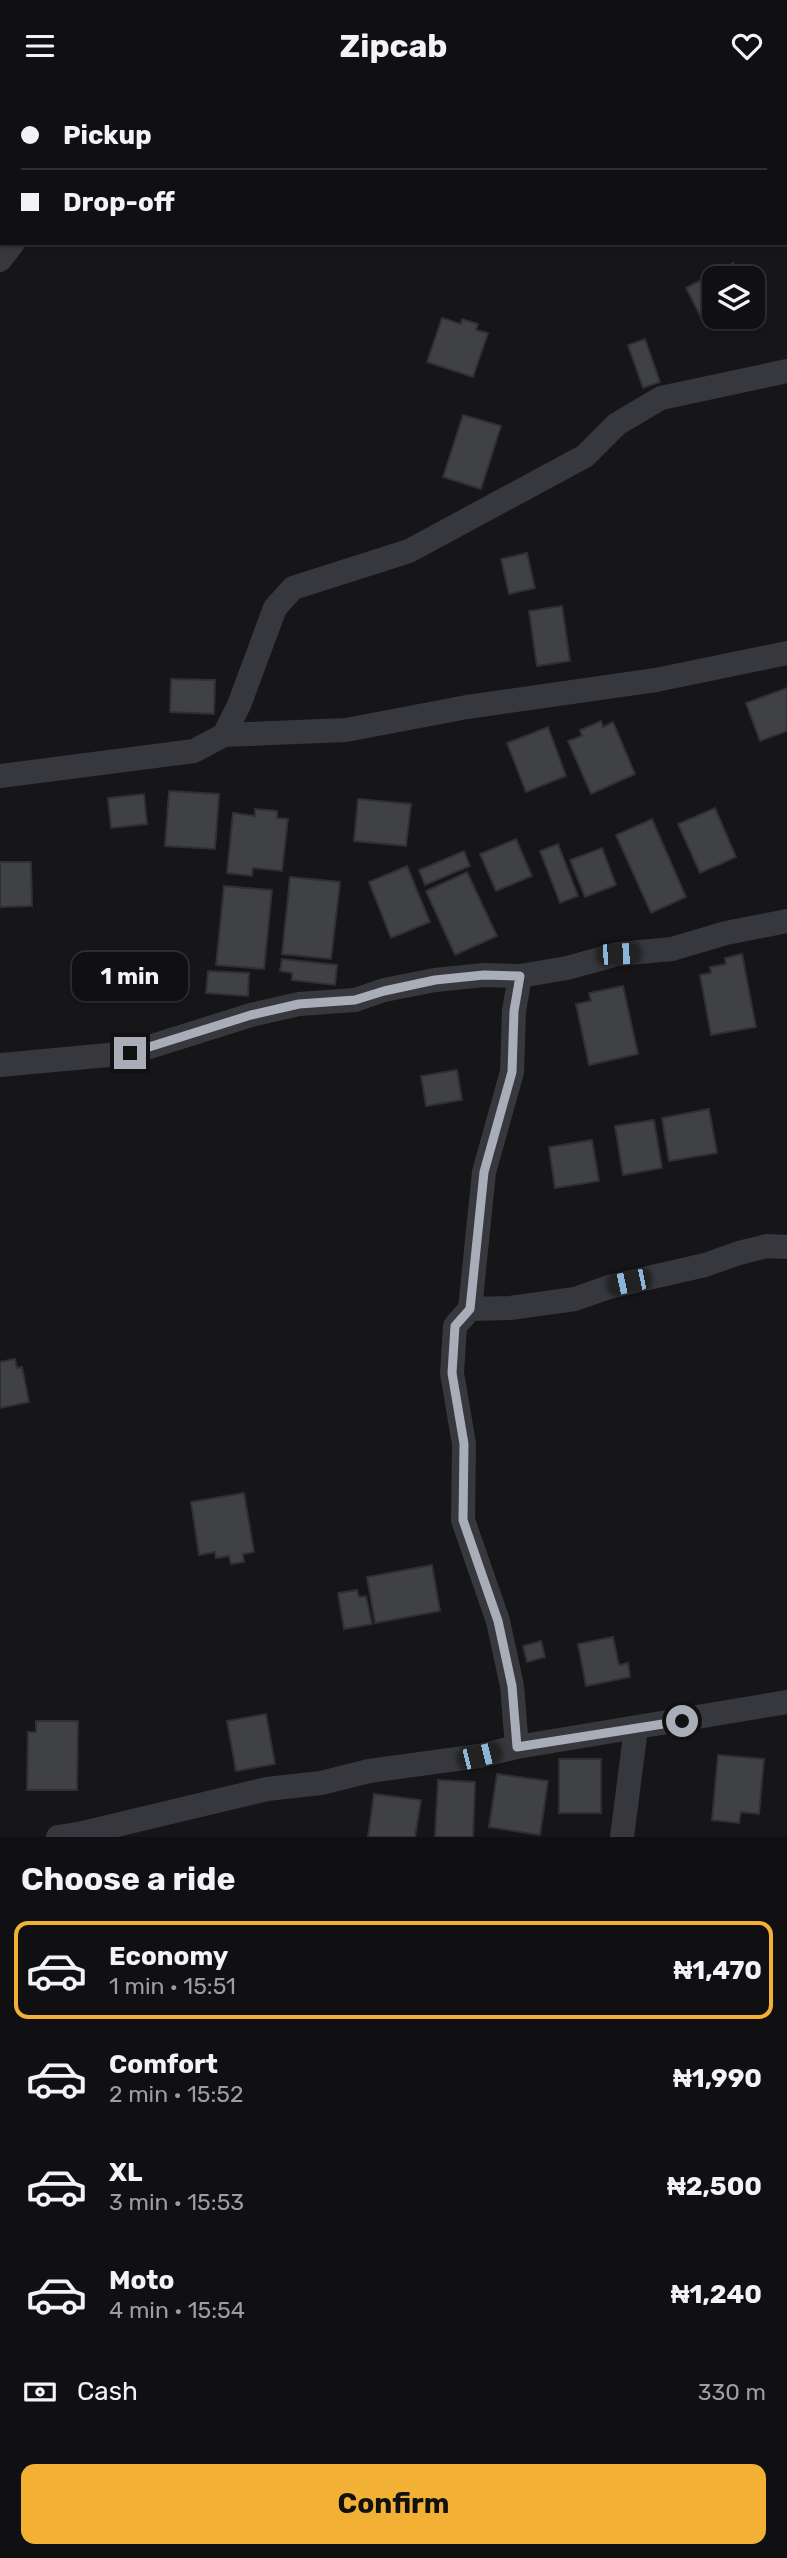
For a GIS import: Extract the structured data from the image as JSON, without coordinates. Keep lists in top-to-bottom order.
{
  "page": {
    "header": "Zipcab",
    "banner": ["Pickup", "Drop-off"],
    "bubble": "1 min",
    "heading": "Choose a ride",
    "list": [
      {
        "name": "Economy",
        "note": "1 min · 15:51",
        "value": "₦1,470"
      },
      {
        "name": "Comfort",
        "note": "2 min · 15:52",
        "value": "₦1,990"
      },
      {
        "name": "XL",
        "note": "3 min · 15:53",
        "value": "₦2,500"
      },
      {
        "name": "Moto",
        "note": "4 min · 15:54",
        "value": "₦1,240"
      }
    ],
    "pay": ["Cash", "330 m"],
    "buttons": "Confirm"
  }
}
